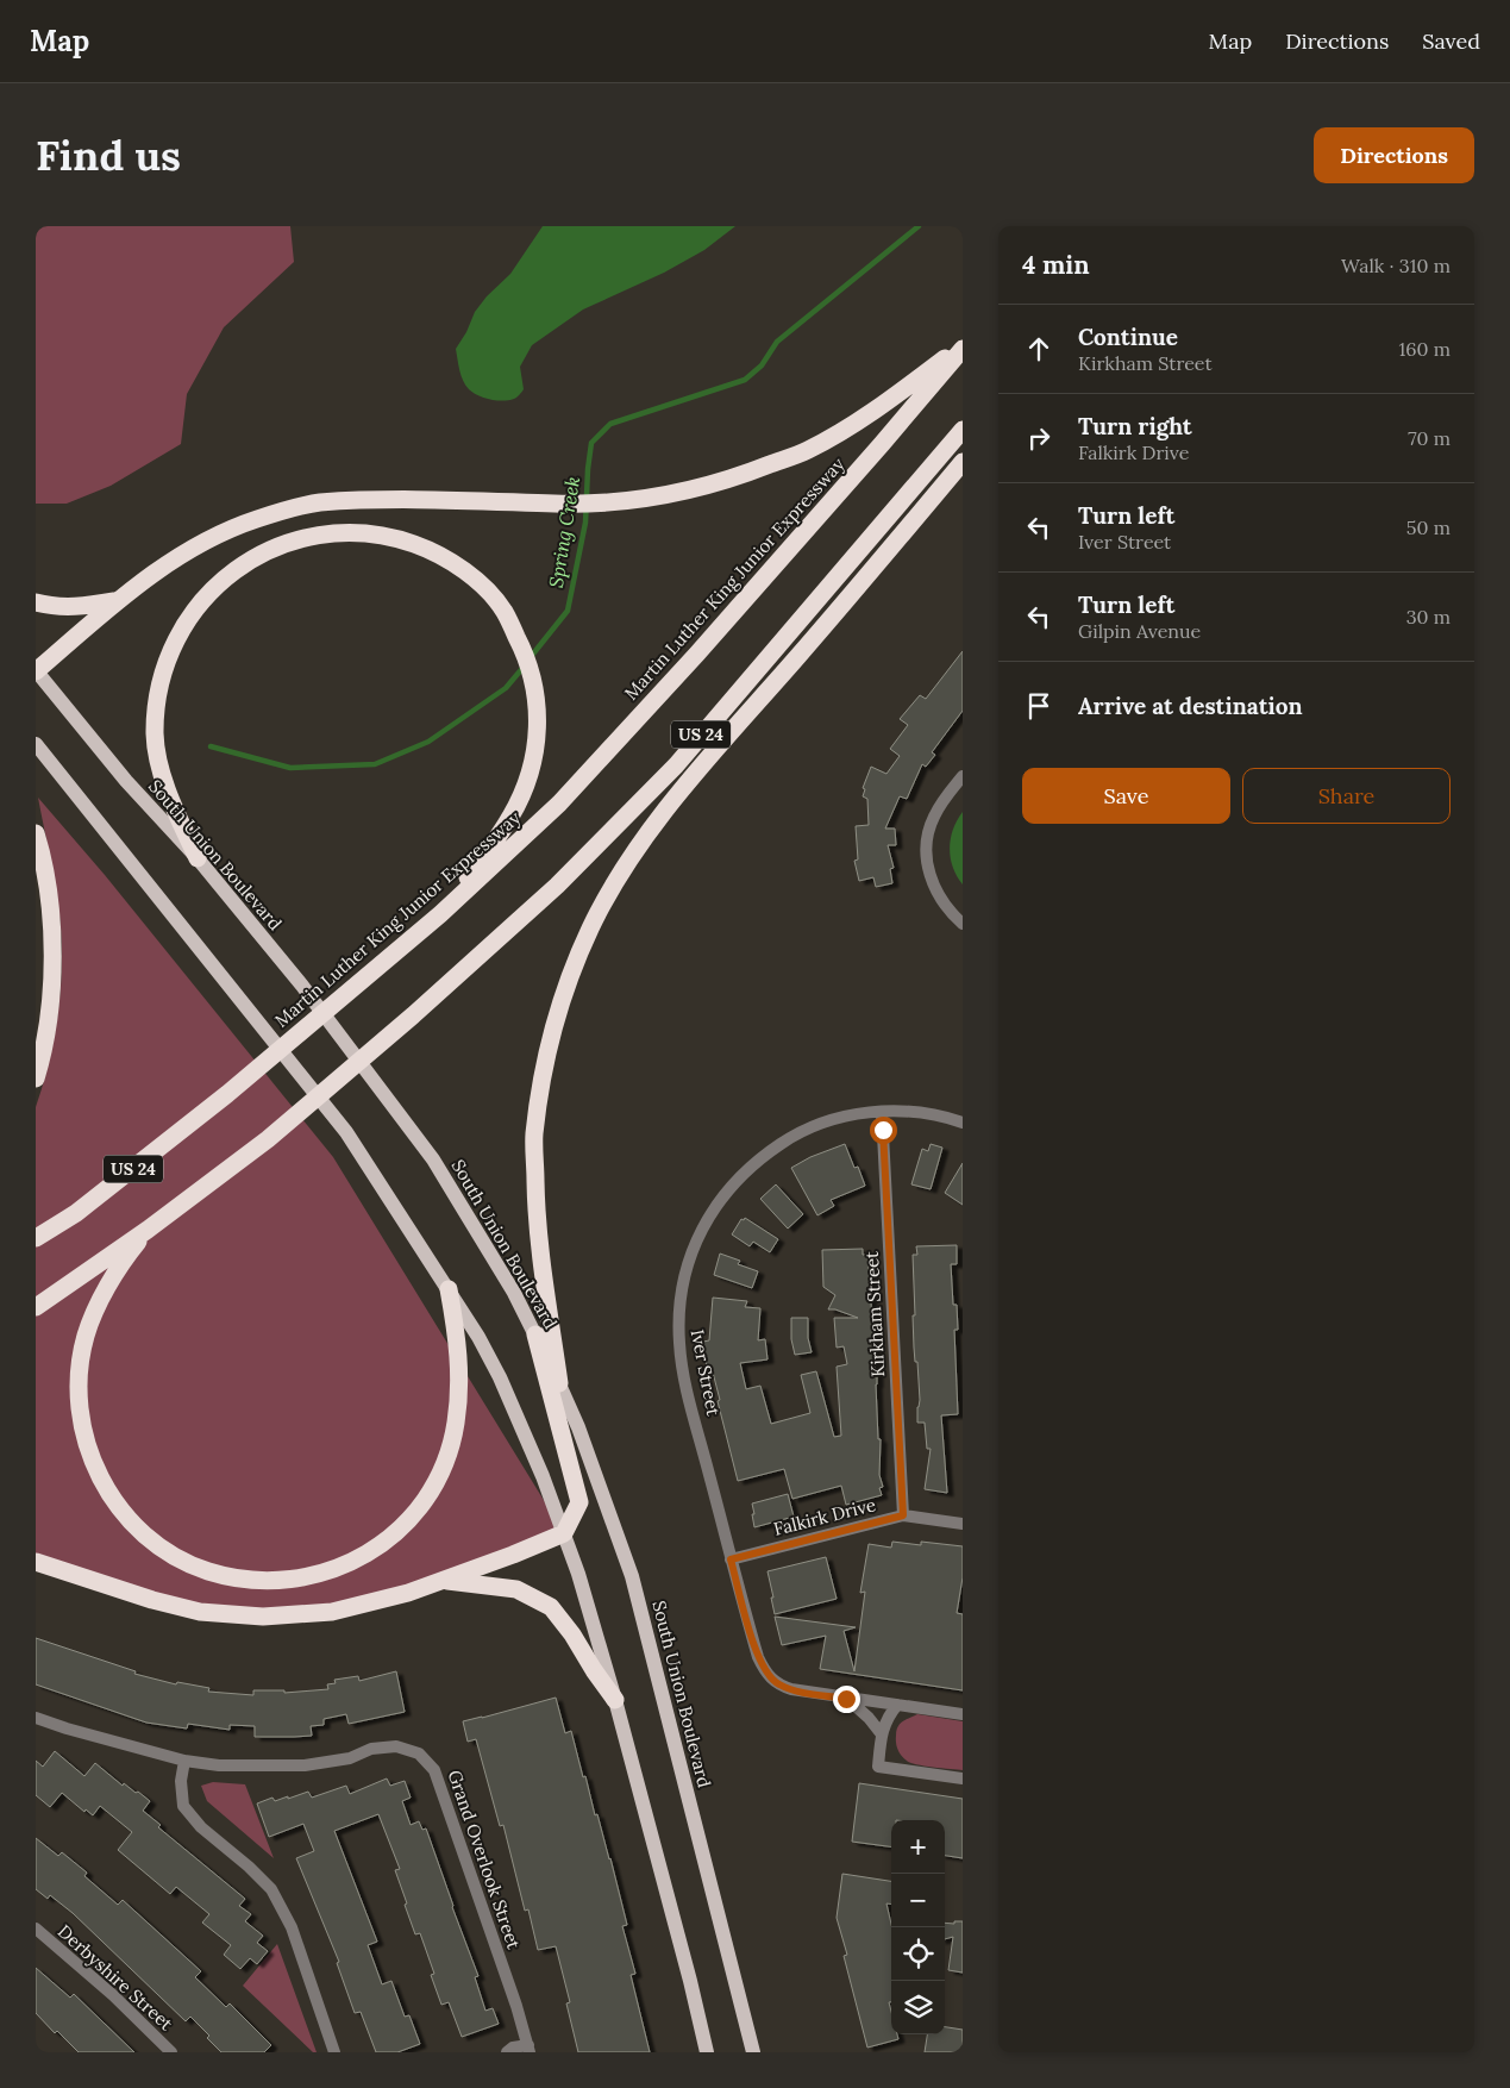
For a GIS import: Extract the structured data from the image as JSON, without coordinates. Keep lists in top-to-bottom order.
{
  "streets": {
    "highway": ["Martin Luther King Junior Expressway", "US 24"],
    "main road": ["South Union Boulevard"],
    "street": [
      "Kirkham Street",
      "Iver Street",
      "Falkirk Drive",
      "Grand Overlook Street",
      "Derbyshire Street"
    ]
  },
  "crossings": [
    ["Kirkham Street", "Iver Street"],
    ["Kirkham Street", "Falkirk Drive"],
    ["Iver Street", "Falkirk Drive"]
  ],
  "water": ["Spring Creek"],
  "page": {
    "header": "Map",
    "nav": ["Map", "Directions", "Saved"],
    "buttons": [
      "Directions",
      ["Save", "Share"]
    ],
    "title": "Find us",
    "heading": ["4 min", "Walk · 310 m"],
    "list": [
      ["Continue", "Kirkham Street", "160 m"],
      ["Turn right", "Falkirk Drive", "70 m"],
      ["Turn left", "Iver Street", "50 m"],
      ["Turn left", "Gilpin Avenue", "30 m"],
      "Arrive at destination"
    ],
    "map_buttons": ["+", "−"]
  }
}
